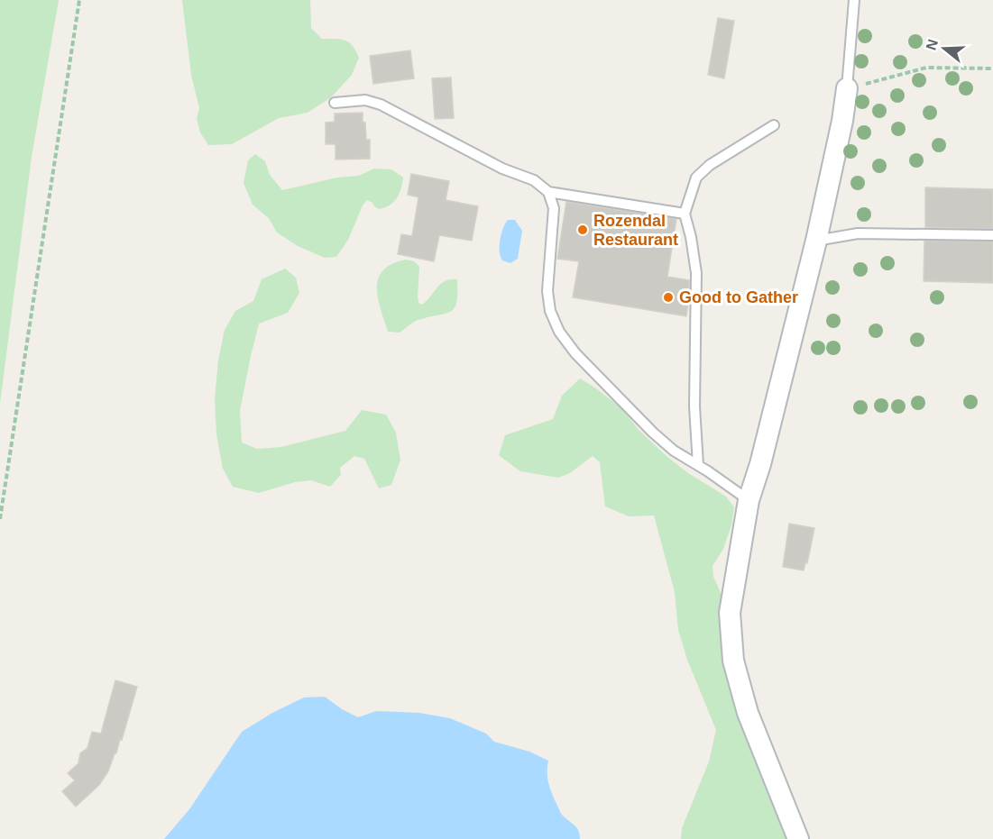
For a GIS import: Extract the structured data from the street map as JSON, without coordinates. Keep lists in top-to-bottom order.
{
  "places": ["Rozendal Restaurant", "Good to Gather"],
  "north": "left"
}
